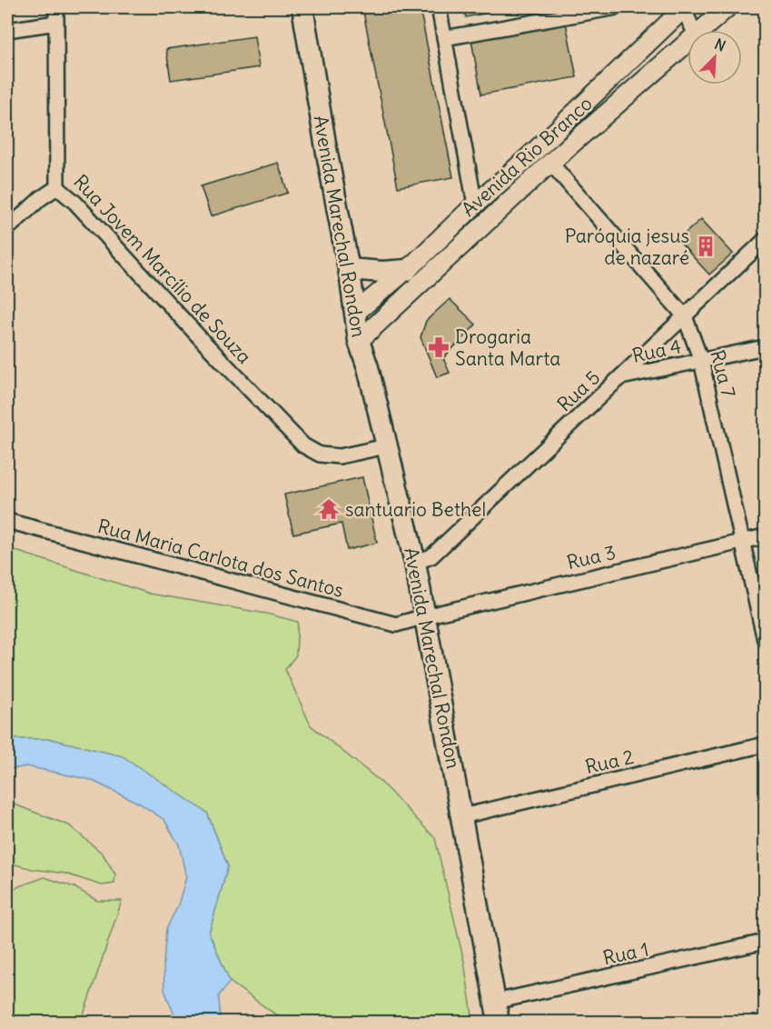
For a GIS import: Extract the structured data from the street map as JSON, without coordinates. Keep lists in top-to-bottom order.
{
  "streets": {
    "main road": ["Avenida Marechal Rondon"],
    "street": [
      "Avenida Rio Branco",
      "Rua Jovem Marcílio de Souza",
      "Rua 4",
      "Rua 7",
      "Rua 5",
      "Rua 3",
      "Rua Maria Carlota dos Santos",
      "Rua 2",
      "Rua 1"
    ]
  },
  "crossings": [
    ["Avenida Rio Branco", "Avenida Marechal Rondon"],
    ["Avenida Rio Branco", "Rua 7"],
    ["Avenida Marechal Rondon", "Rua Jovem Marcílio de Souza"],
    ["Avenida Marechal Rondon", "Rua 5"],
    ["Avenida Marechal Rondon", "Rua 3"],
    ["Avenida Marechal Rondon", "Rua Maria Carlota dos Santos"],
    ["Avenida Marechal Rondon", "Rua 2"],
    ["Avenida Marechal Rondon", "Rua 1"],
    ["Rua 4", "Rua 7"],
    ["Rua 4", "Rua 5"],
    ["Rua 7", "Rua 5"],
    ["Rua 7", "Rua 3"],
    ["Rua 3", "Rua Maria Carlota dos Santos"]
  ],
  "places": {
    "building": ["Paróquia jesus de nazaré"],
    "pharmacy": ["Drogaria Santa Marta"],
    "temple": ["santuario Bethel"]
  },
  "north": "top right"
}
